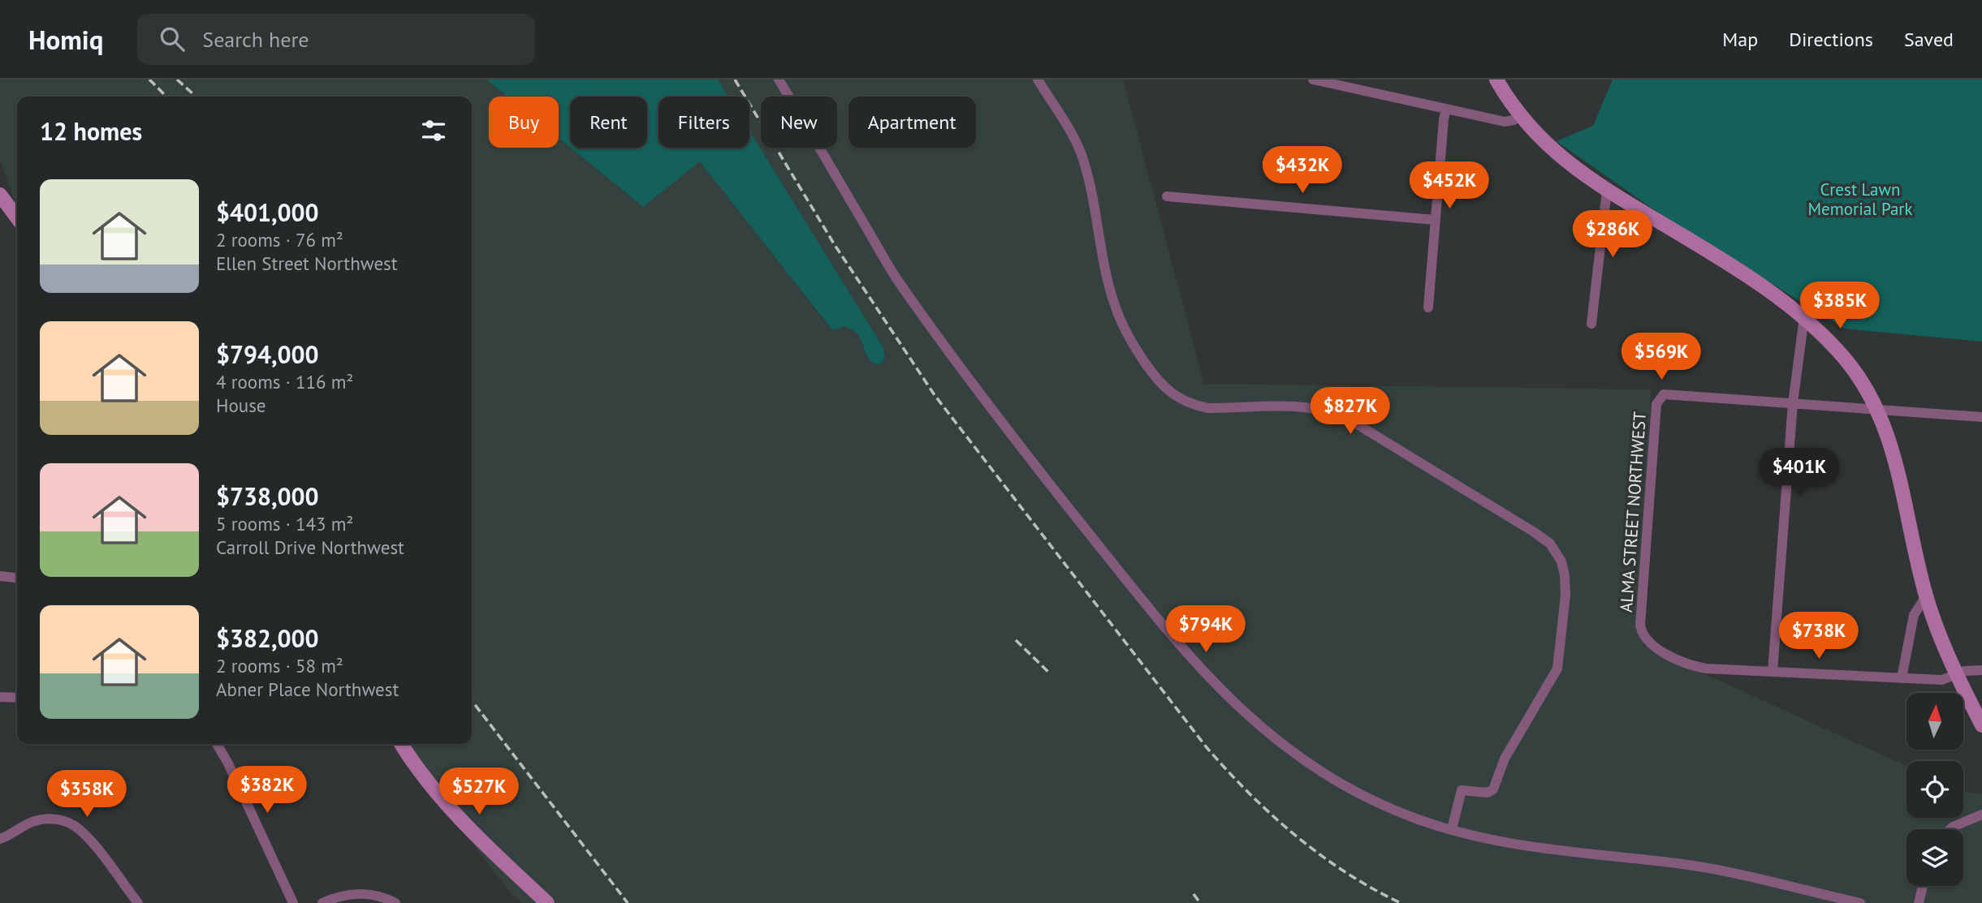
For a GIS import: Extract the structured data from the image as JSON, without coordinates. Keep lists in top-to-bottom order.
{
  "streets": {
    "street": ["ALMA STREET NORTHWEST"]
  },
  "parks": ["Crest Lawn Memorial Park"],
  "north": "top",
  "page": {
    "header": "Homiq",
    "search": "Search here",
    "nav": ["Map", "Directions", "Saved"],
    "chip": [
      "Buy",
      "Rent",
      "Filters",
      "New",
      "Apartment"
    ],
    "heading": "12 homes",
    "price": [
      "$432K",
      "$452K",
      "$286K",
      "$385K",
      "$569K",
      "$827K",
      "$401K",
      "$794K",
      "$738K",
      "$382K",
      "$527K",
      "$358K"
    ],
    "list": [
      {
        "name": "$401,000",
        "note": "2 rooms · 76 m² · Ellen Street Northwest"
      },
      {
        "name": "$794,000",
        "note": "4 rooms · 116 m² · House"
      },
      {
        "name": "$738,000",
        "note": "5 rooms · 143 m² · Carroll Drive Northwest"
      },
      {
        "name": "$382,000",
        "note": "2 rooms · 58 m² · Abner Place Northwest"
      }
    ]
  }
}
